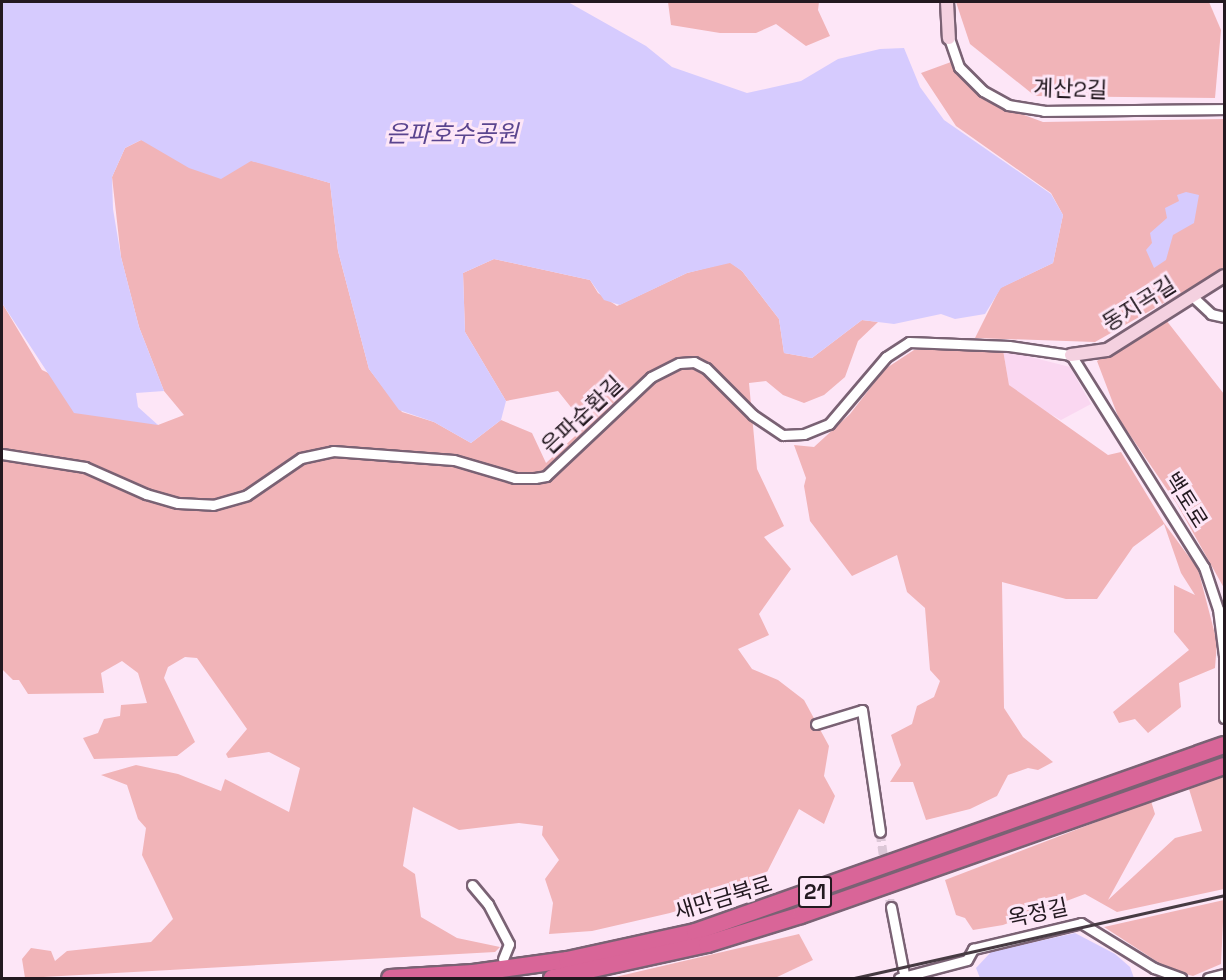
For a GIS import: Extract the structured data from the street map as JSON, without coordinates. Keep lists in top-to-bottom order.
{
  "streets": {
    "highway": ["21", "새만금북로"],
    "street": [
      "계산2길",
      "동지곡길",
      "은파순환길",
      "백토로",
      "옥정길"
    ]
  },
  "crossings": [
    ["동지곡길", "은파순환길"],
    ["동지곡길", "백토로"],
    ["은파순환길", "백토로"]
  ],
  "water": ["은파호수공원"]
}
